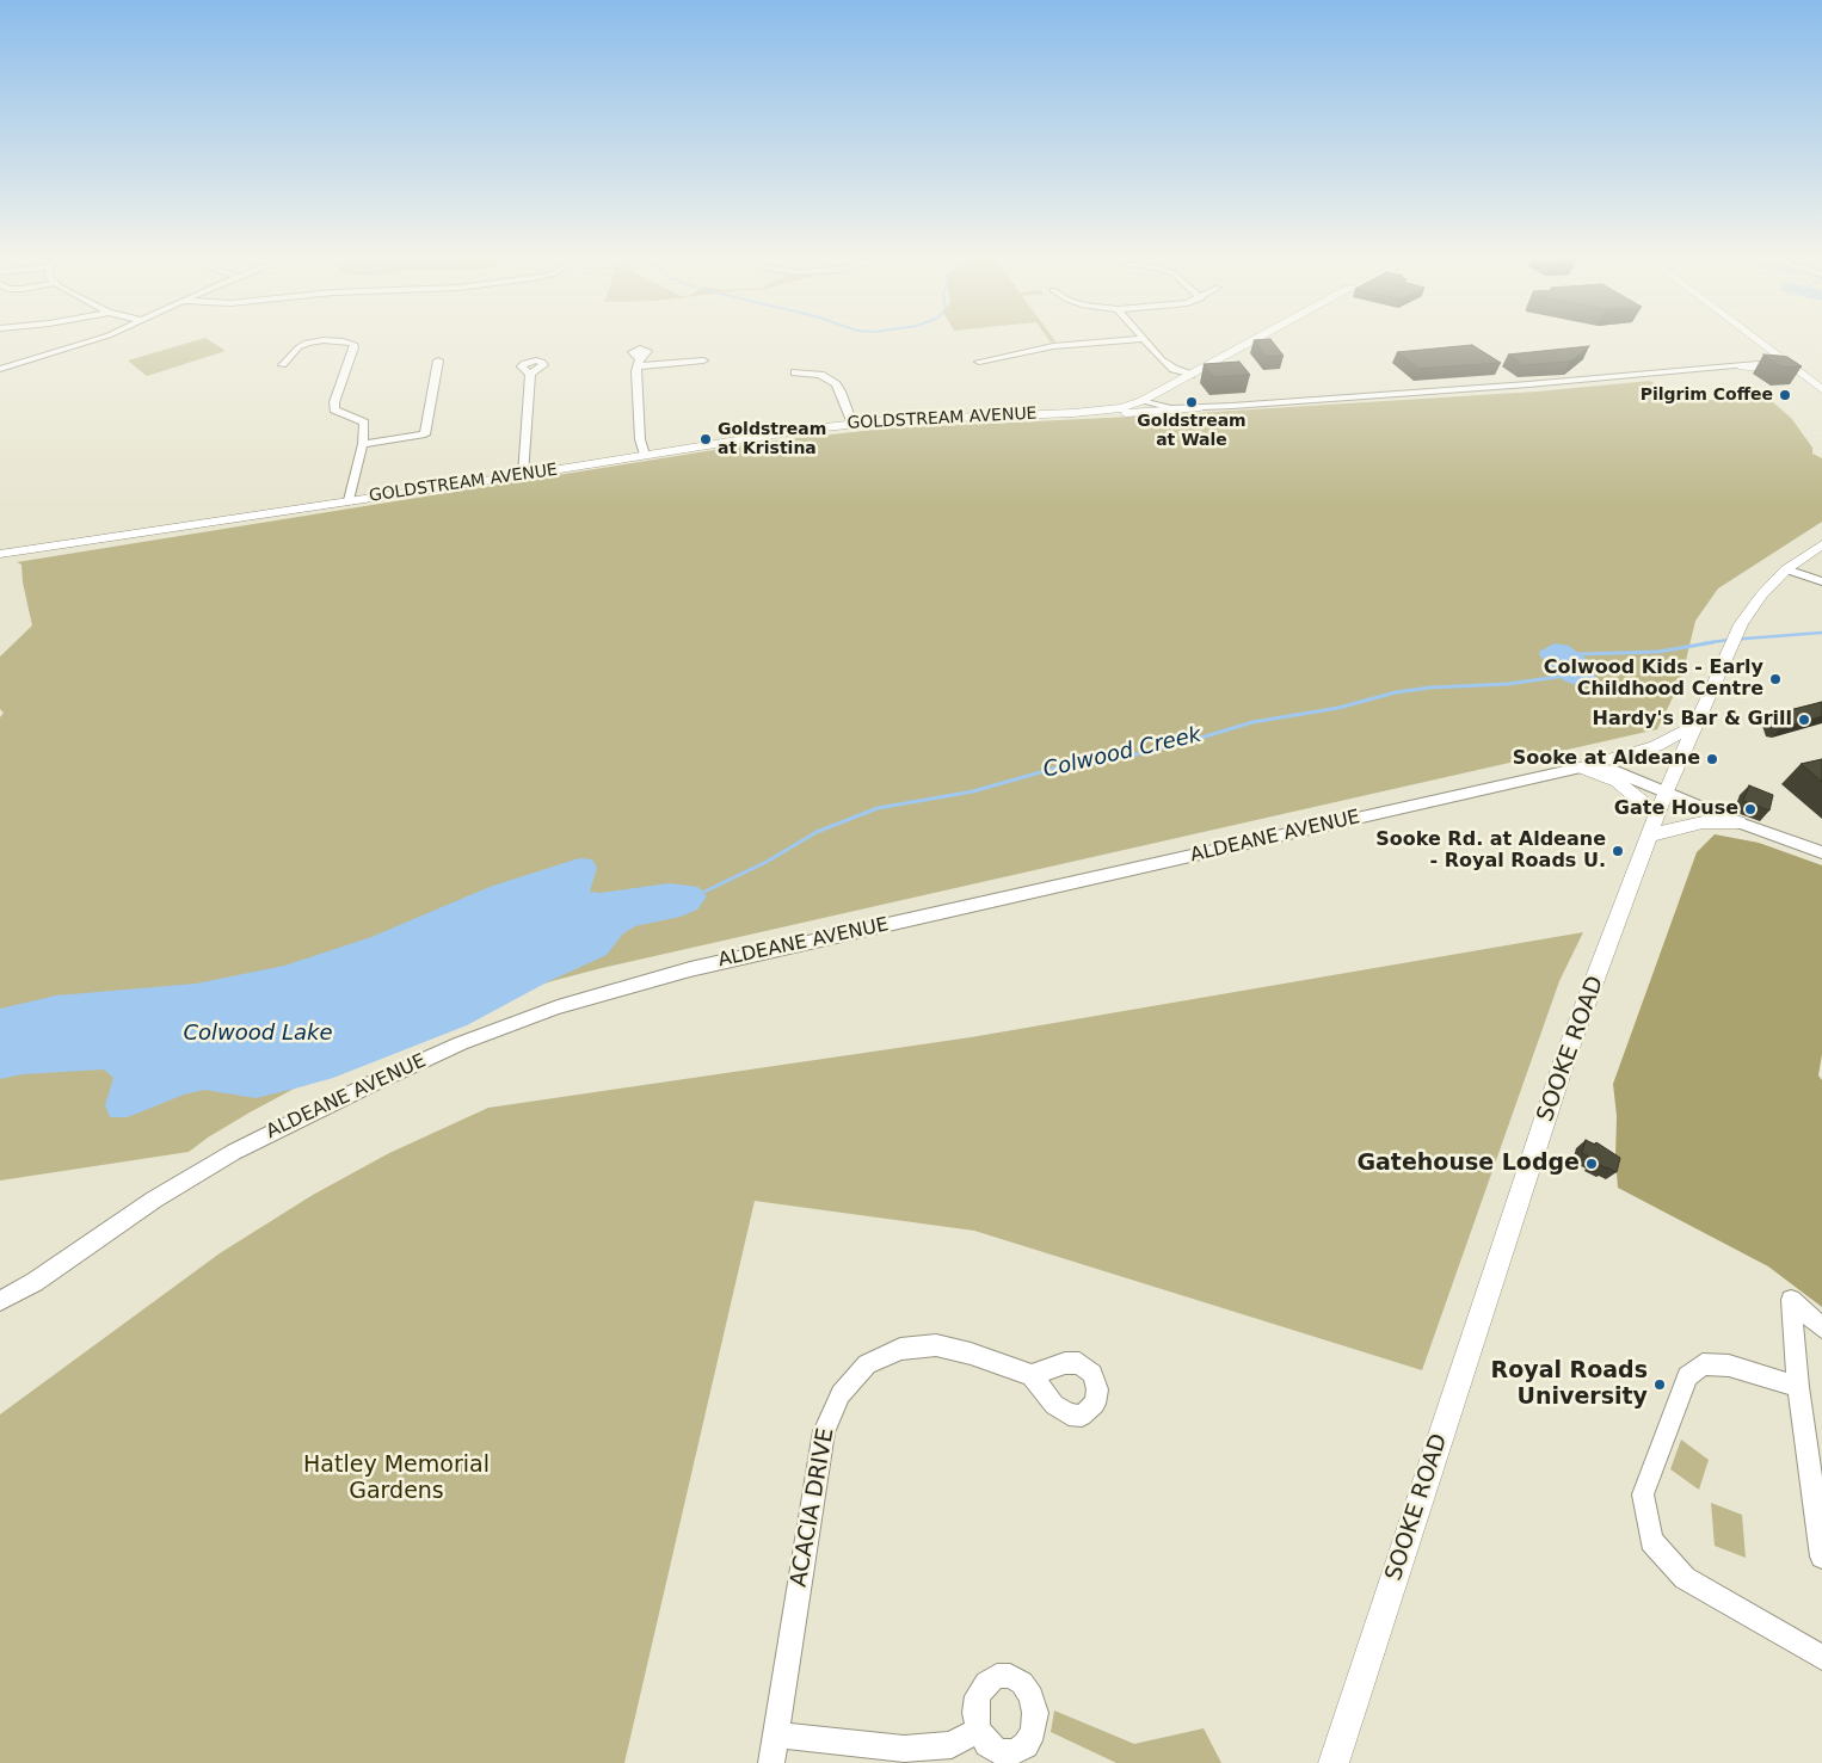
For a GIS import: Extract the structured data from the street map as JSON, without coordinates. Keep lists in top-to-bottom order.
{
  "streets": {
    "main road": ["GOLDSTREAM AVENUE", "SOOKE ROAD"],
    "street": ["ALDEANE AVENUE", "ACACIA DRIVE"]
  },
  "crossings": [
    ["ALDEANE AVENUE", "SOOKE ROAD"]
  ],
  "water": ["Colwood Creek", "Colwood Lake"],
  "parks": ["Hatley Memorial Gardens"],
  "places": [
    "Pilgrim Coffee",
    "Goldstream at Wale",
    "Goldstream at Kristina",
    "Colwood Kids - Early Childhood Centre",
    "Hardy's Bar & Grill",
    "Sooke at Aldeane",
    "Gate House",
    "Sooke Rd. at Aldeane - Royal Roads U.",
    "Gatehouse Lodge",
    "Royal Roads University"
  ]
}
